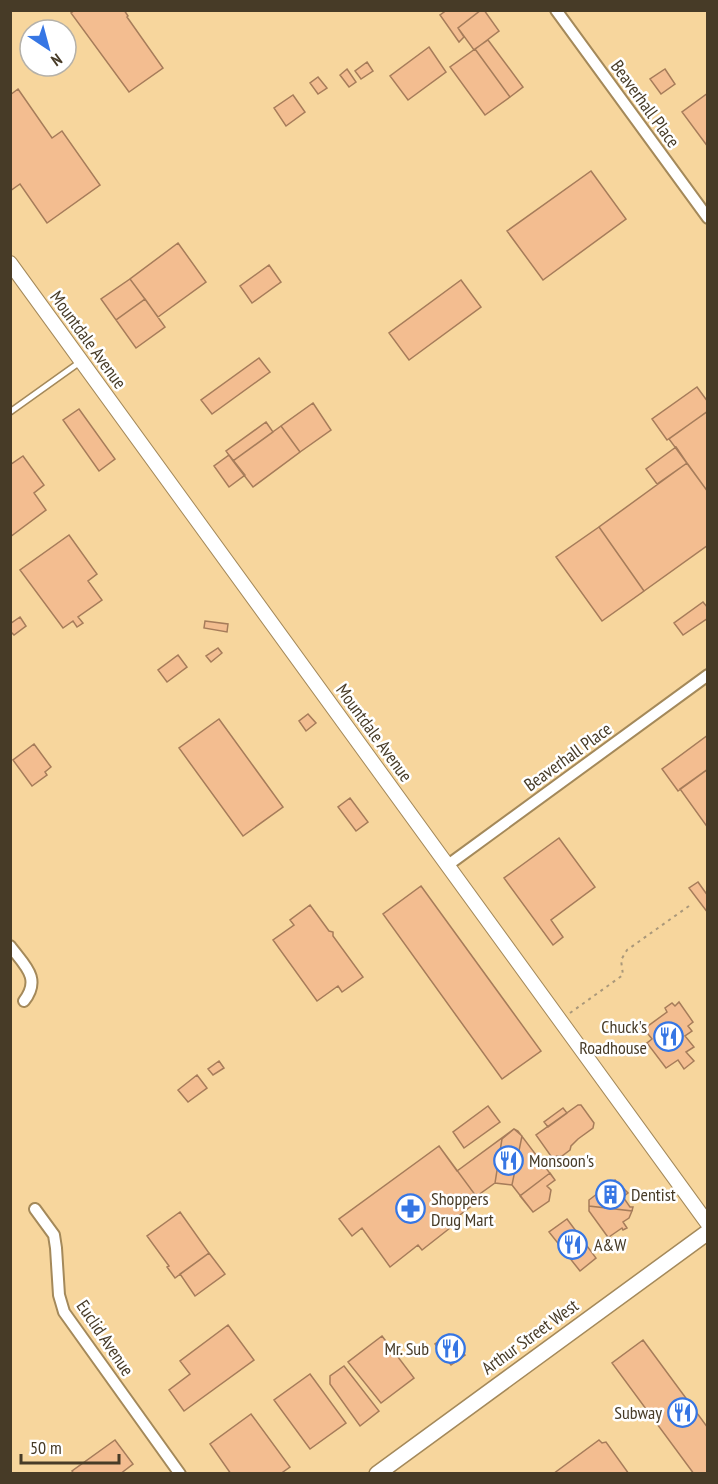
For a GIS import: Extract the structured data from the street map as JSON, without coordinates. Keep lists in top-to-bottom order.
{
  "streets": {
    "main road": ["Arthur Street West"],
    "street": ["Beaverhall Place", "Mountdale Avenue", "Euclid Avenue"]
  },
  "crossings": [
    ["Beaverhall Place", "Mountdale Avenue"]
  ],
  "places": {
    "restaurant": [
      "Chuck's Roadhouse",
      "Monsoon's",
      "A&W",
      "Mr. Sub",
      "Subway"
    ],
    "building": ["Dentist"],
    "pharmacy": ["Shoppers Drug Mart"]
  },
  "scale_bar": "50 m",
  "north": "bottom right"
}
